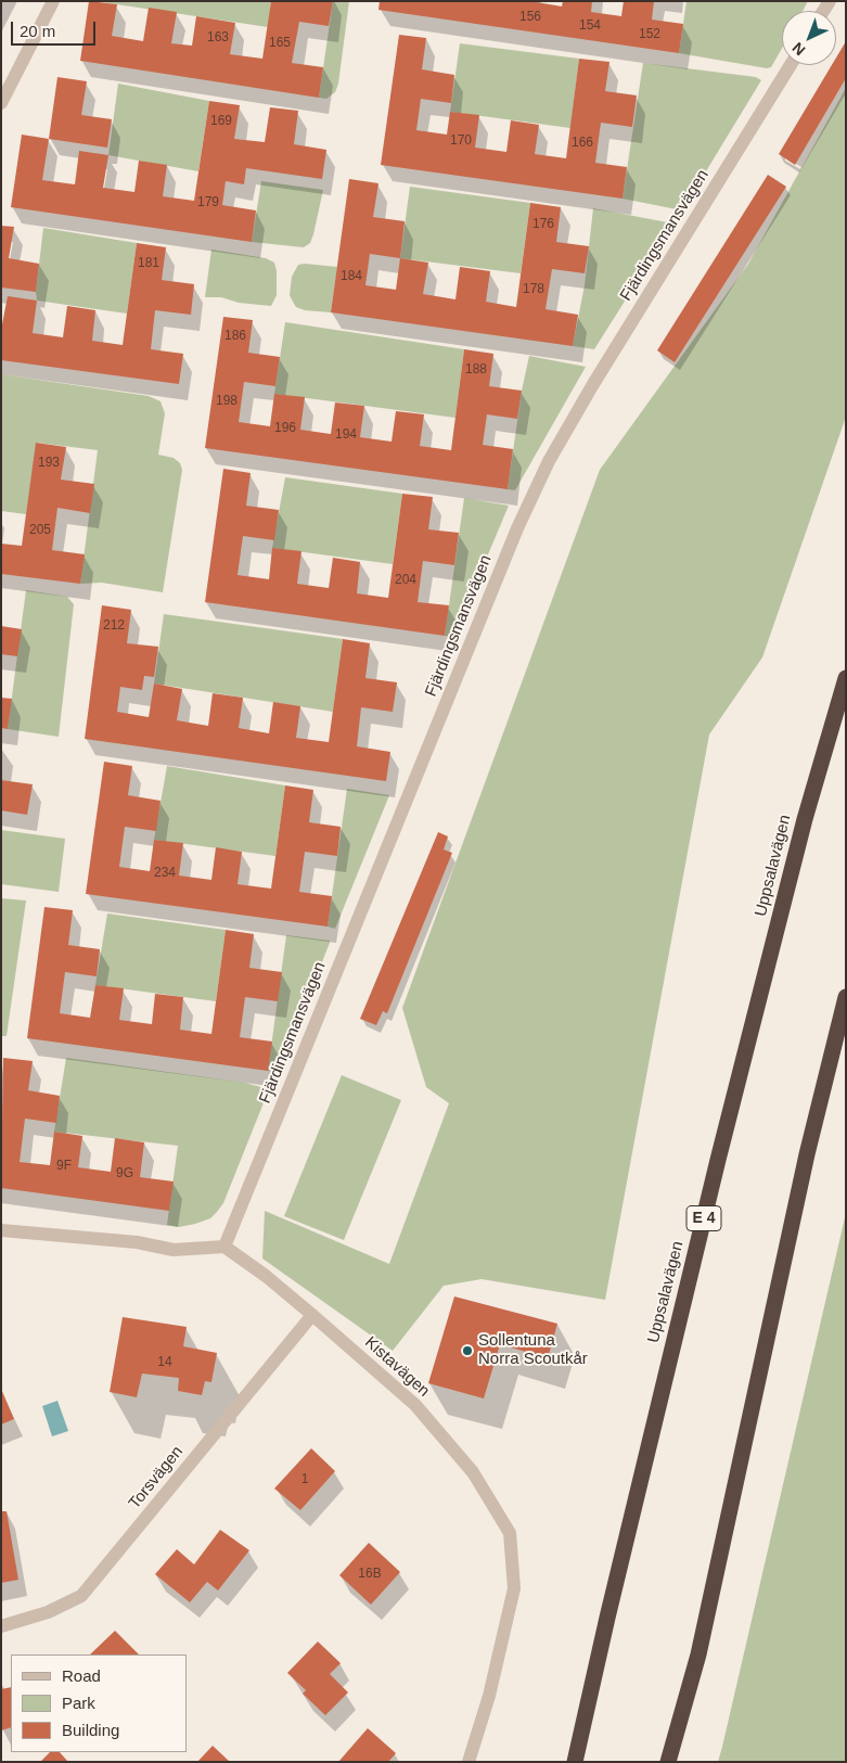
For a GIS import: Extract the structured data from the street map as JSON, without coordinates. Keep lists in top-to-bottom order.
{
  "streets": {
    "highway": ["Uppsalavägen", "E 4"],
    "street": ["Fjärdingsmansvägen", "Kistavägen", "Torsvägen"]
  },
  "crossings": [
    ["Fjärdingsmansvägen", "Kistavägen"],
    ["Kistavägen", "Torsvägen"]
  ],
  "places": ["Sollentuna Norra Scoutkår"],
  "house_numbers": [
    "156",
    "154",
    "152",
    "163",
    "165",
    "169",
    "170",
    "166",
    "179",
    "176",
    "181",
    "184",
    "178",
    "186",
    "188",
    "198",
    "196",
    "194",
    "193",
    "205",
    "204",
    "212",
    "234",
    "9F",
    "9G",
    "14",
    "1",
    "16B"
  ],
  "legend": ["Road", "Park", "Building"],
  "scale_bar": "20 m",
  "north": "bottom left"
}
